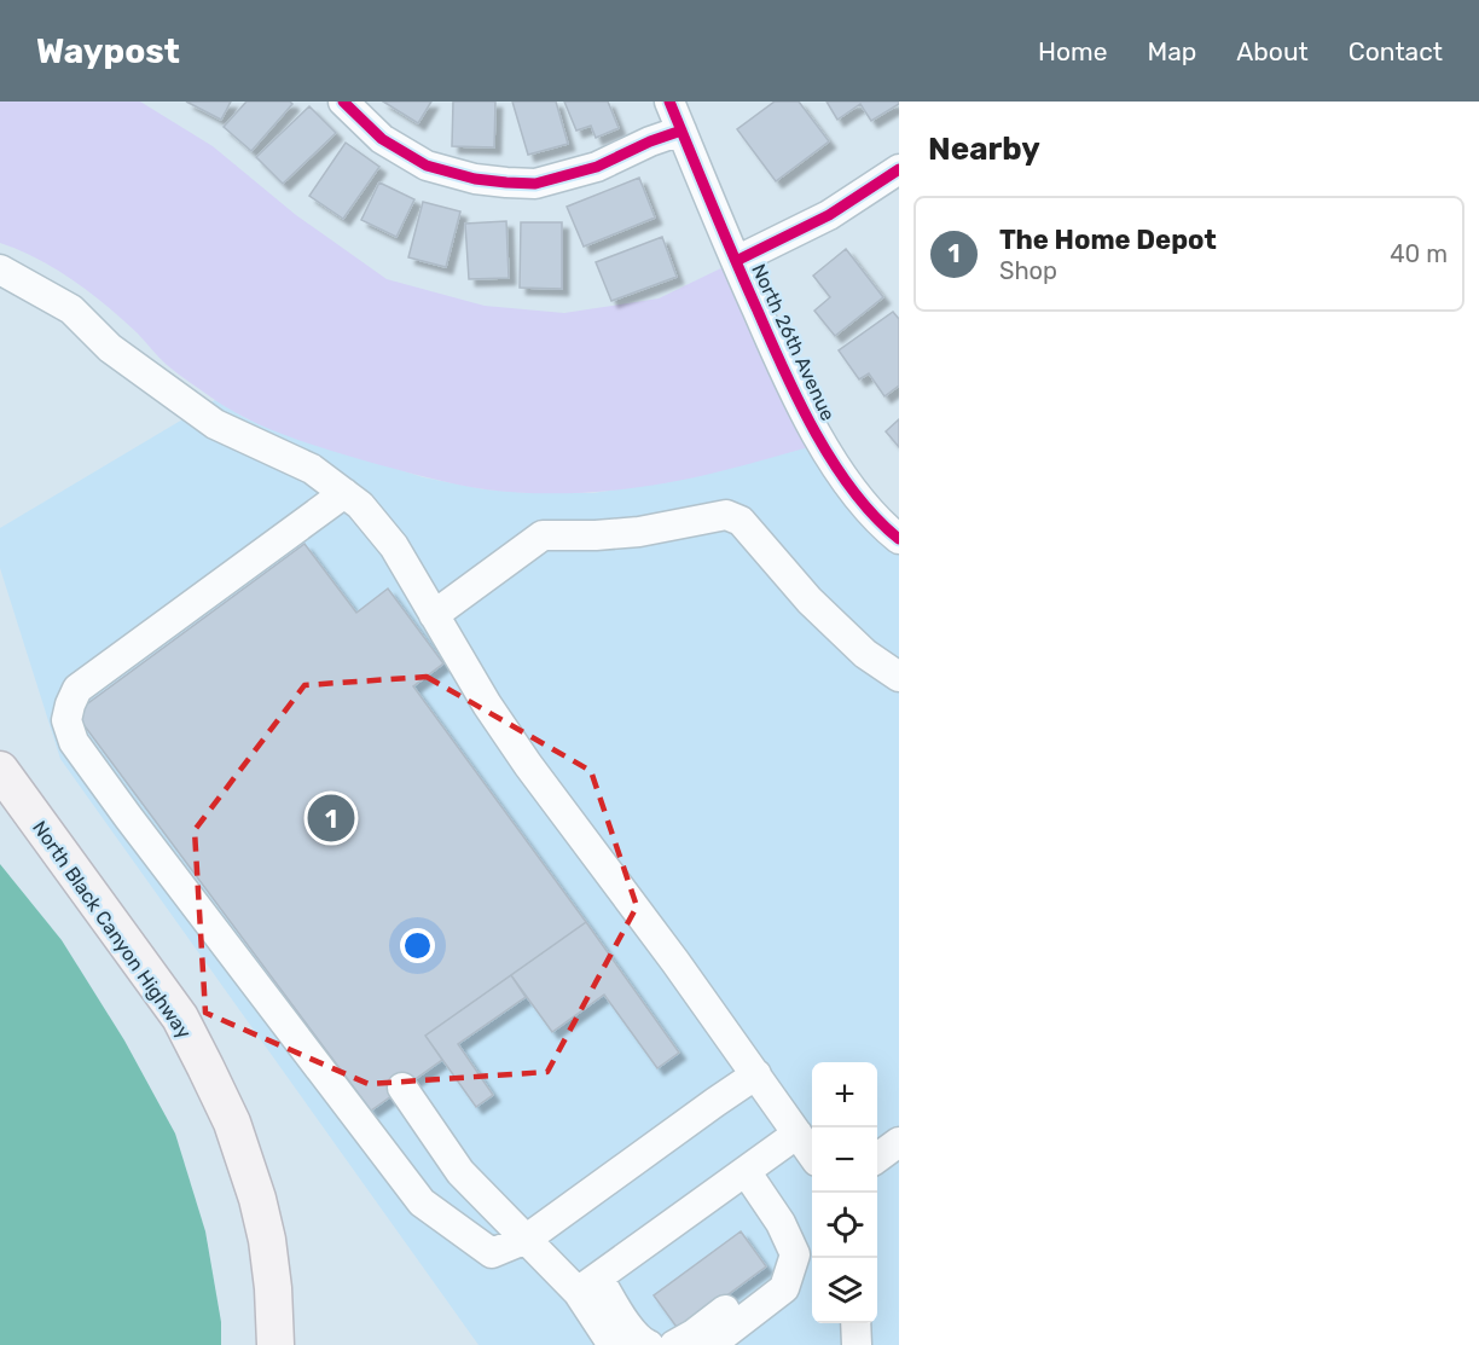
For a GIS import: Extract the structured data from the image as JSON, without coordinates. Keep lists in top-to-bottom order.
{
  "streets": {
    "main road": ["North Black Canyon Highway"],
    "street": ["North 26th Avenue"]
  },
  "page": {
    "header": "Waypost",
    "nav": [
      "Home",
      "Map",
      "About",
      "Contact"
    ],
    "heading": "Nearby",
    "list": [
      {
        "mark": "1",
        "name": "The Home Depot",
        "note": "Shop",
        "value": "40 m"
      }
    ],
    "pins": "1",
    "map_buttons": ["+", "−"]
  }
}
